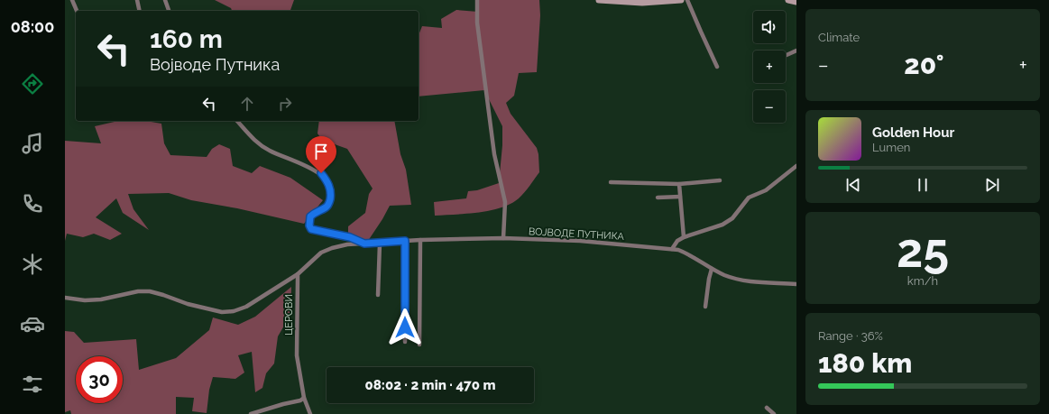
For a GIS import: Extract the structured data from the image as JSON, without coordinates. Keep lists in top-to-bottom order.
{
  "streets": {
    "street": ["ВОЈВОДЕ ПУТНИКА", "ЦЕРОВИ"]
  },
  "crossings": [
    ["ВОЈВОДЕ ПУТНИКА", "ЦЕРОВИ"]
  ],
  "page": {
    "tabs": "08:00",
    "tile": [
      "Climate",
      ["25", "km/h"],
      ["Range · 36%", "180 km"]
    ],
    "map_buttons": ["+", "−"],
    "turn": ["160 m", "Војводе Путника"],
    "heat": ["−", "20°", "+"],
    "song": ["Golden Hour", "Lumen"],
    "limit": "30",
    "trip": "08:02 · 2 min · 470 m"
  }
}
